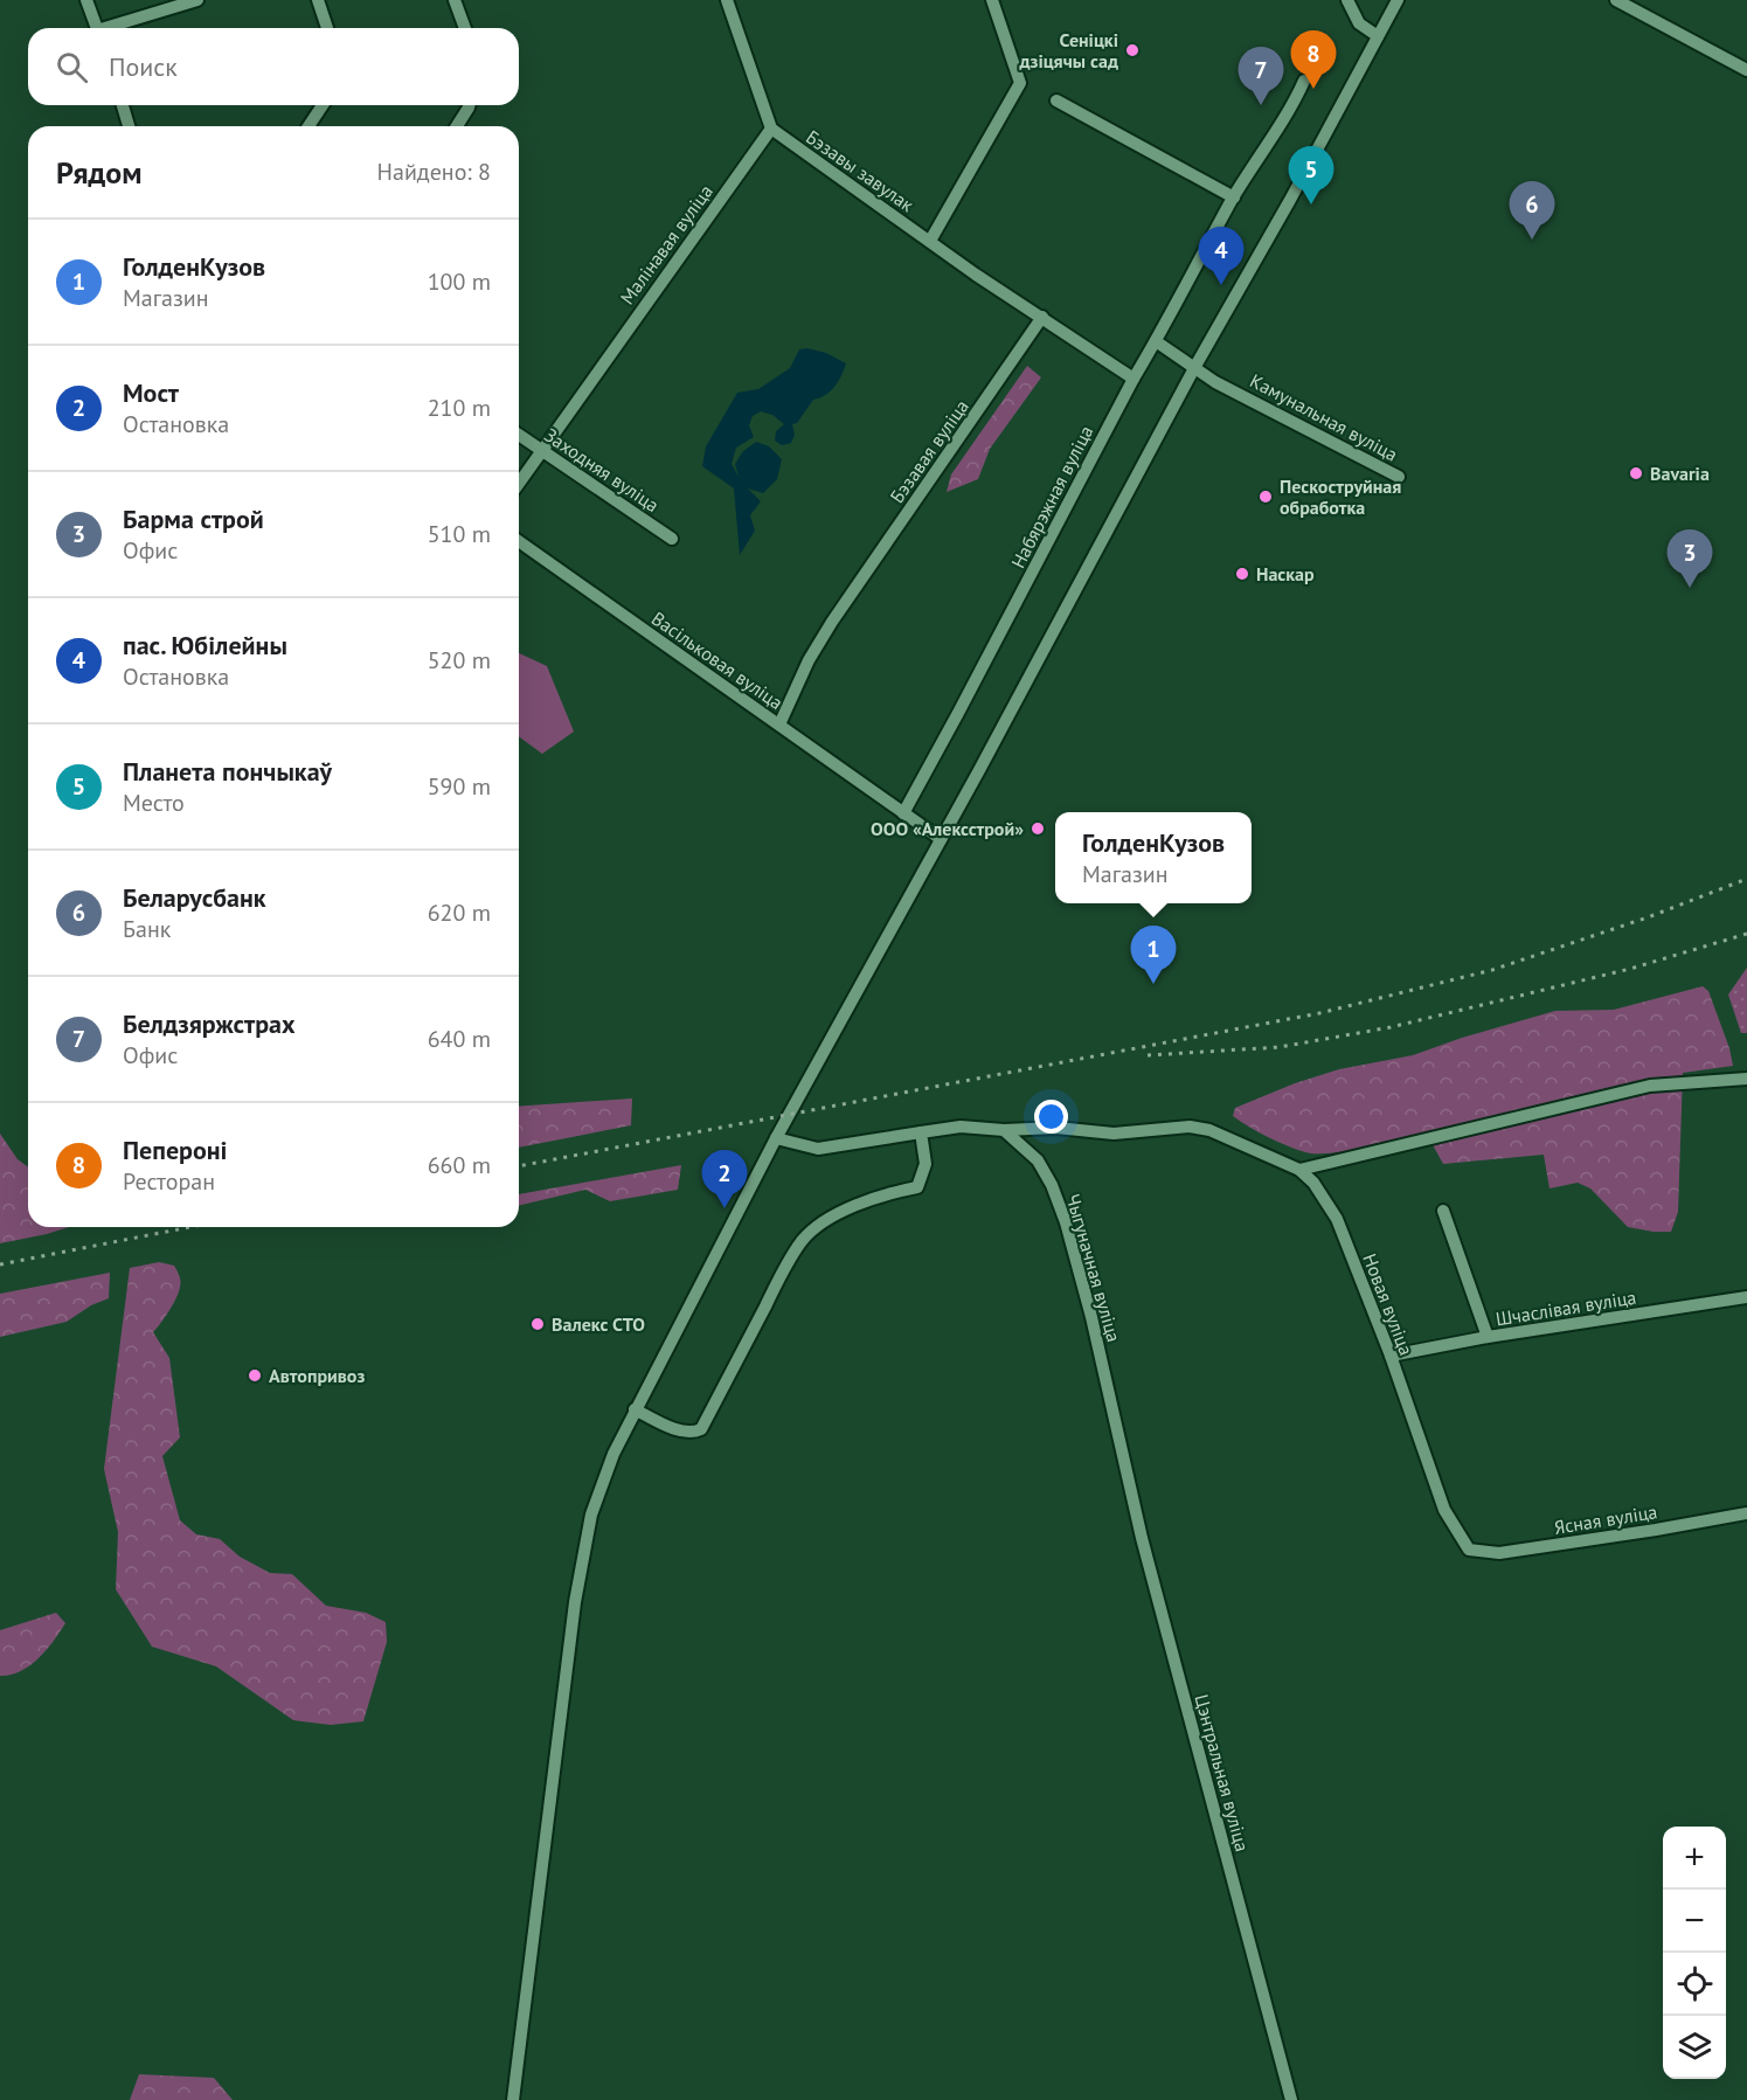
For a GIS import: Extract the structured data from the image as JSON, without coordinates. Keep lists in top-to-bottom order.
{
  "streets": {
    "street": [
      "Бэзавы завулак",
      "Малінавая вуліца",
      "Камунальная вуліца",
      "Бэзавая вуліца",
      "Заходняя вуліца",
      "Набярэжная вуліца",
      "Васільковая вуліца",
      "Чыгуначная вуліца",
      "Новая вуліца",
      "Шчаслівая вуліца",
      "Ясная вуліца",
      "Цэнтральная вуліца"
    ]
  },
  "crossings": [
    ["Бэзавы завулак", "Малінавая вуліца"],
    ["Малінавая вуліца", "Заходняя вуліца"],
    ["Камунальная вуліца", "Набярэжная вуліца"],
    ["Бэзавая вуліца", "Васільковая вуліца"],
    ["Набярэжная вуліца", "Васільковая вуліца"],
    ["Чыгуначная вуліца", "Новая вуліца"],
    ["Чыгуначная вуліца", "Цэнтральная вуліца"],
    ["Новая вуліца", "Шчаслівая вуліца"],
    ["Новая вуліца", "Ясная вуліца"]
  ],
  "places": [
    "Сеніцкі дзіцячы сад",
    "Bavaria",
    "Пескоструйная обработка",
    "Наскар",
    "ООО «Алексстрой»",
    "Валекс СТО",
    "Автопривоз"
  ],
  "page": {
    "search": "Поиск",
    "pins": [
      "8",
      "7",
      "5",
      "6",
      "4",
      "3",
      "1",
      "2"
    ],
    "heading": ["Рядом", "Найдено: 8"],
    "list": [
      {
        "mark": "1",
        "name": "ГолденКузов",
        "note": "Магазин",
        "value": "100 m"
      },
      {
        "mark": "2",
        "name": "Мост",
        "note": "Остановка",
        "value": "210 m"
      },
      {
        "mark": "3",
        "name": "Барма строй",
        "note": "Офис",
        "value": "510 m"
      },
      {
        "mark": "4",
        "name": "пас. Юбілейны",
        "note": "Остановка",
        "value": "520 m"
      },
      {
        "mark": "5",
        "name": "Планета пончыкаў",
        "note": "Место",
        "value": "590 m"
      },
      {
        "mark": "6",
        "name": "Беларусбанк",
        "note": "Банк",
        "value": "620 m"
      },
      {
        "mark": "7",
        "name": "Белдзяржстрах",
        "note": "Офис",
        "value": "640 m"
      },
      {
        "mark": "8",
        "name": "Пепероні",
        "note": "Ресторан",
        "value": "660 m"
      }
    ],
    "popup": ["ГолденКузов", "Магазин"],
    "map_buttons": ["+", "−"]
  }
}
